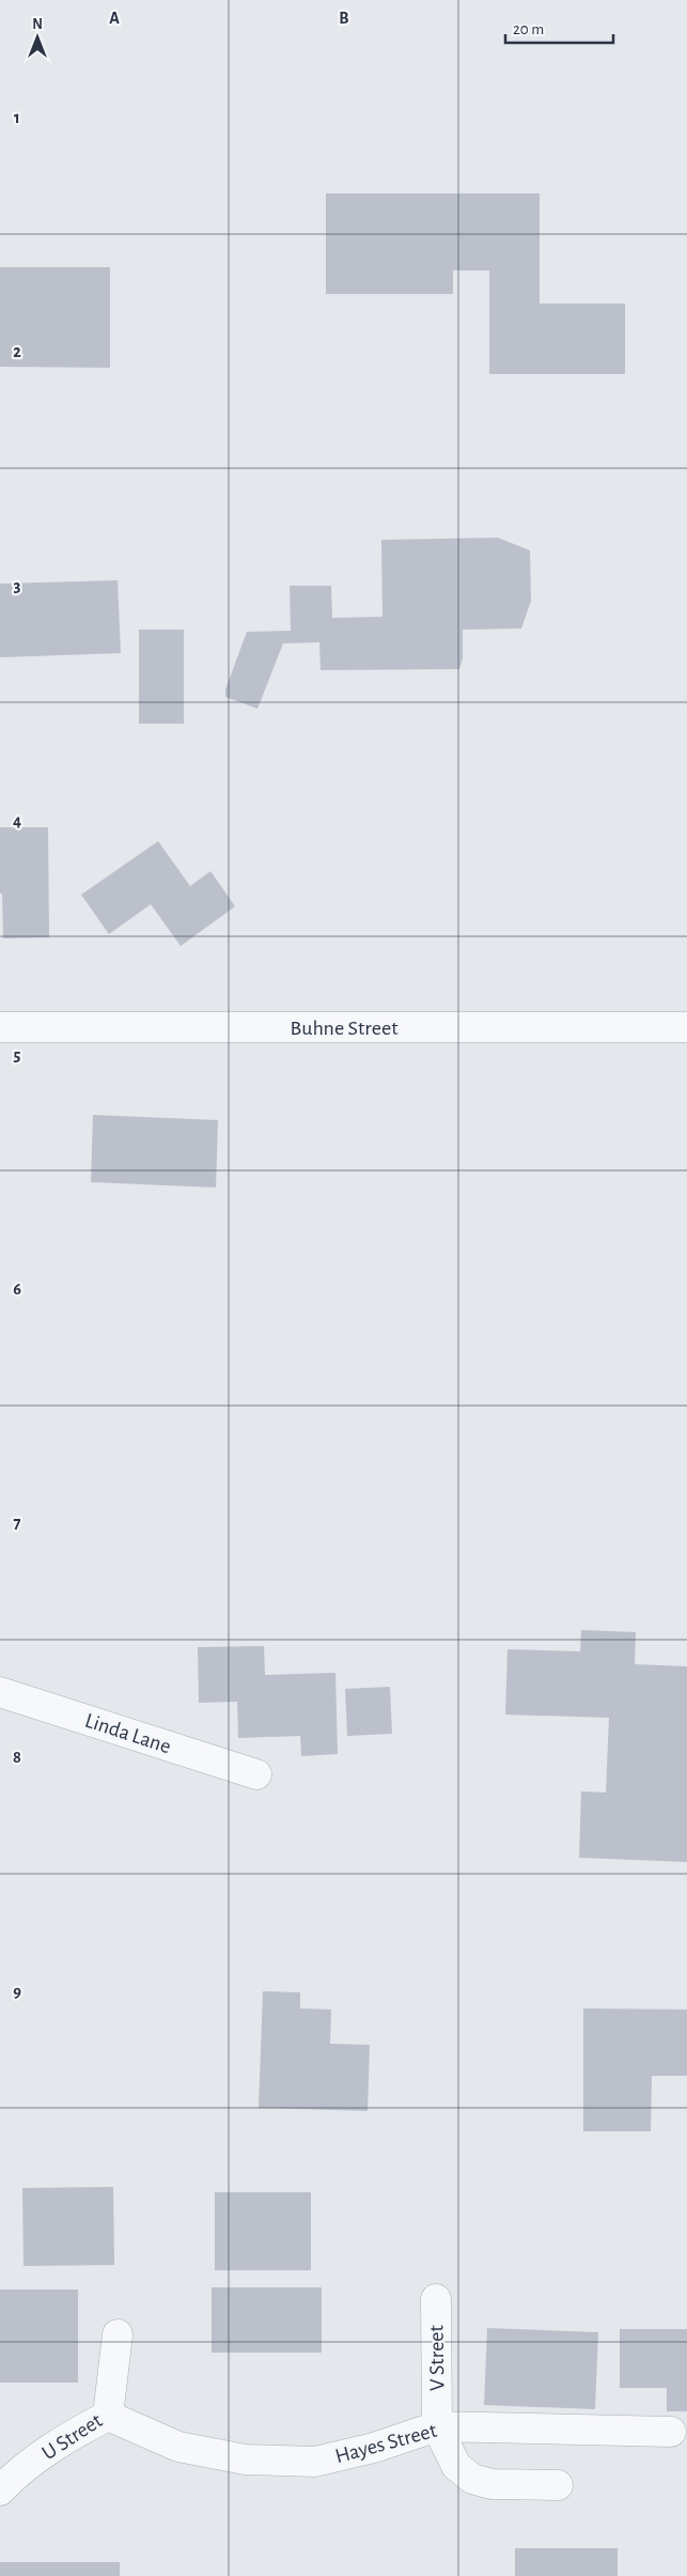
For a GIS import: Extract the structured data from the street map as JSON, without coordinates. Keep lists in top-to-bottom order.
{
  "streets": {
    "street": [
      "Buhne Street",
      "Linda Lane",
      "V Street",
      "U Street",
      "Hayes Street"
    ]
  },
  "crossings": [
    ["V Street", "Hayes Street"],
    ["U Street", "Hayes Street"]
  ],
  "scale_bar": "20 m",
  "north": "top",
  "grid": {
    "columns": ["A", "B"],
    "rows": [
      "1",
      "2",
      "3",
      "4",
      "5",
      "6",
      "7",
      "8",
      "9"
    ]
  }
}
